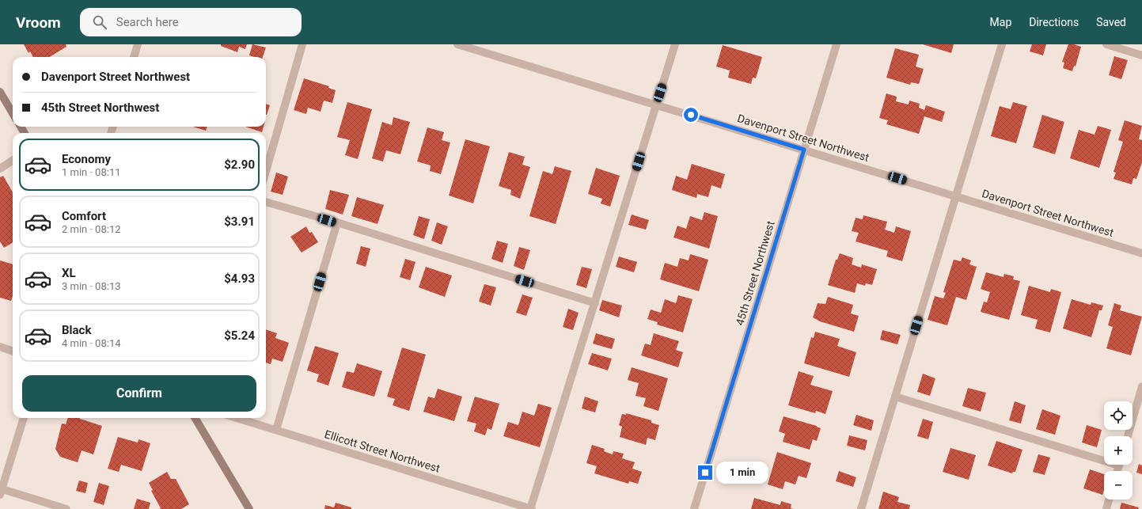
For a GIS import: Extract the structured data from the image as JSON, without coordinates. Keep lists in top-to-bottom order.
{
  "streets": {
    "street": ["Davenport Street Northwest", "45th Street Northwest", "Ellicott Street Northwest"]
  },
  "crossings": [
    ["Davenport Street Northwest", "45th Street Northwest"]
  ],
  "page": {
    "header": "Vroom",
    "search": "Search here",
    "nav": ["Map", "Directions", "Saved"],
    "banner": ["Davenport Street Northwest", "45th Street Northwest"],
    "list": [
      {
        "name": "Economy",
        "note": "1 min · 08:11",
        "value": "$2.90"
      },
      {
        "name": "Comfort",
        "note": "2 min · 08:12",
        "value": "$3.91"
      },
      {
        "name": "XL",
        "note": "3 min · 08:13",
        "value": "$4.93"
      },
      {
        "name": "Black",
        "note": "4 min · 08:14",
        "value": "$5.24"
      }
    ],
    "buttons": "Confirm",
    "map_buttons": ["+", "−"],
    "bubble": "1 min"
  }
}
